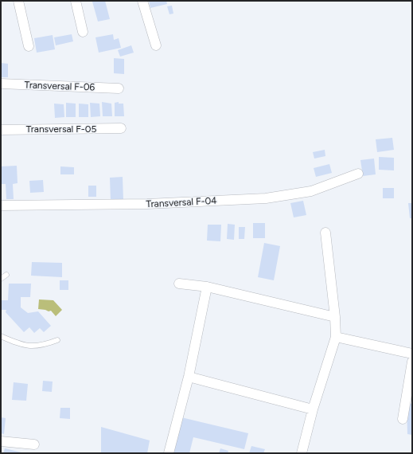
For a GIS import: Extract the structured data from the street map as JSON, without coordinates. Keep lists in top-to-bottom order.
{
  "streets": {
    "street": ["Transversal F-06", "Transversal F-05", "Transversal F-04"]
  }
}
